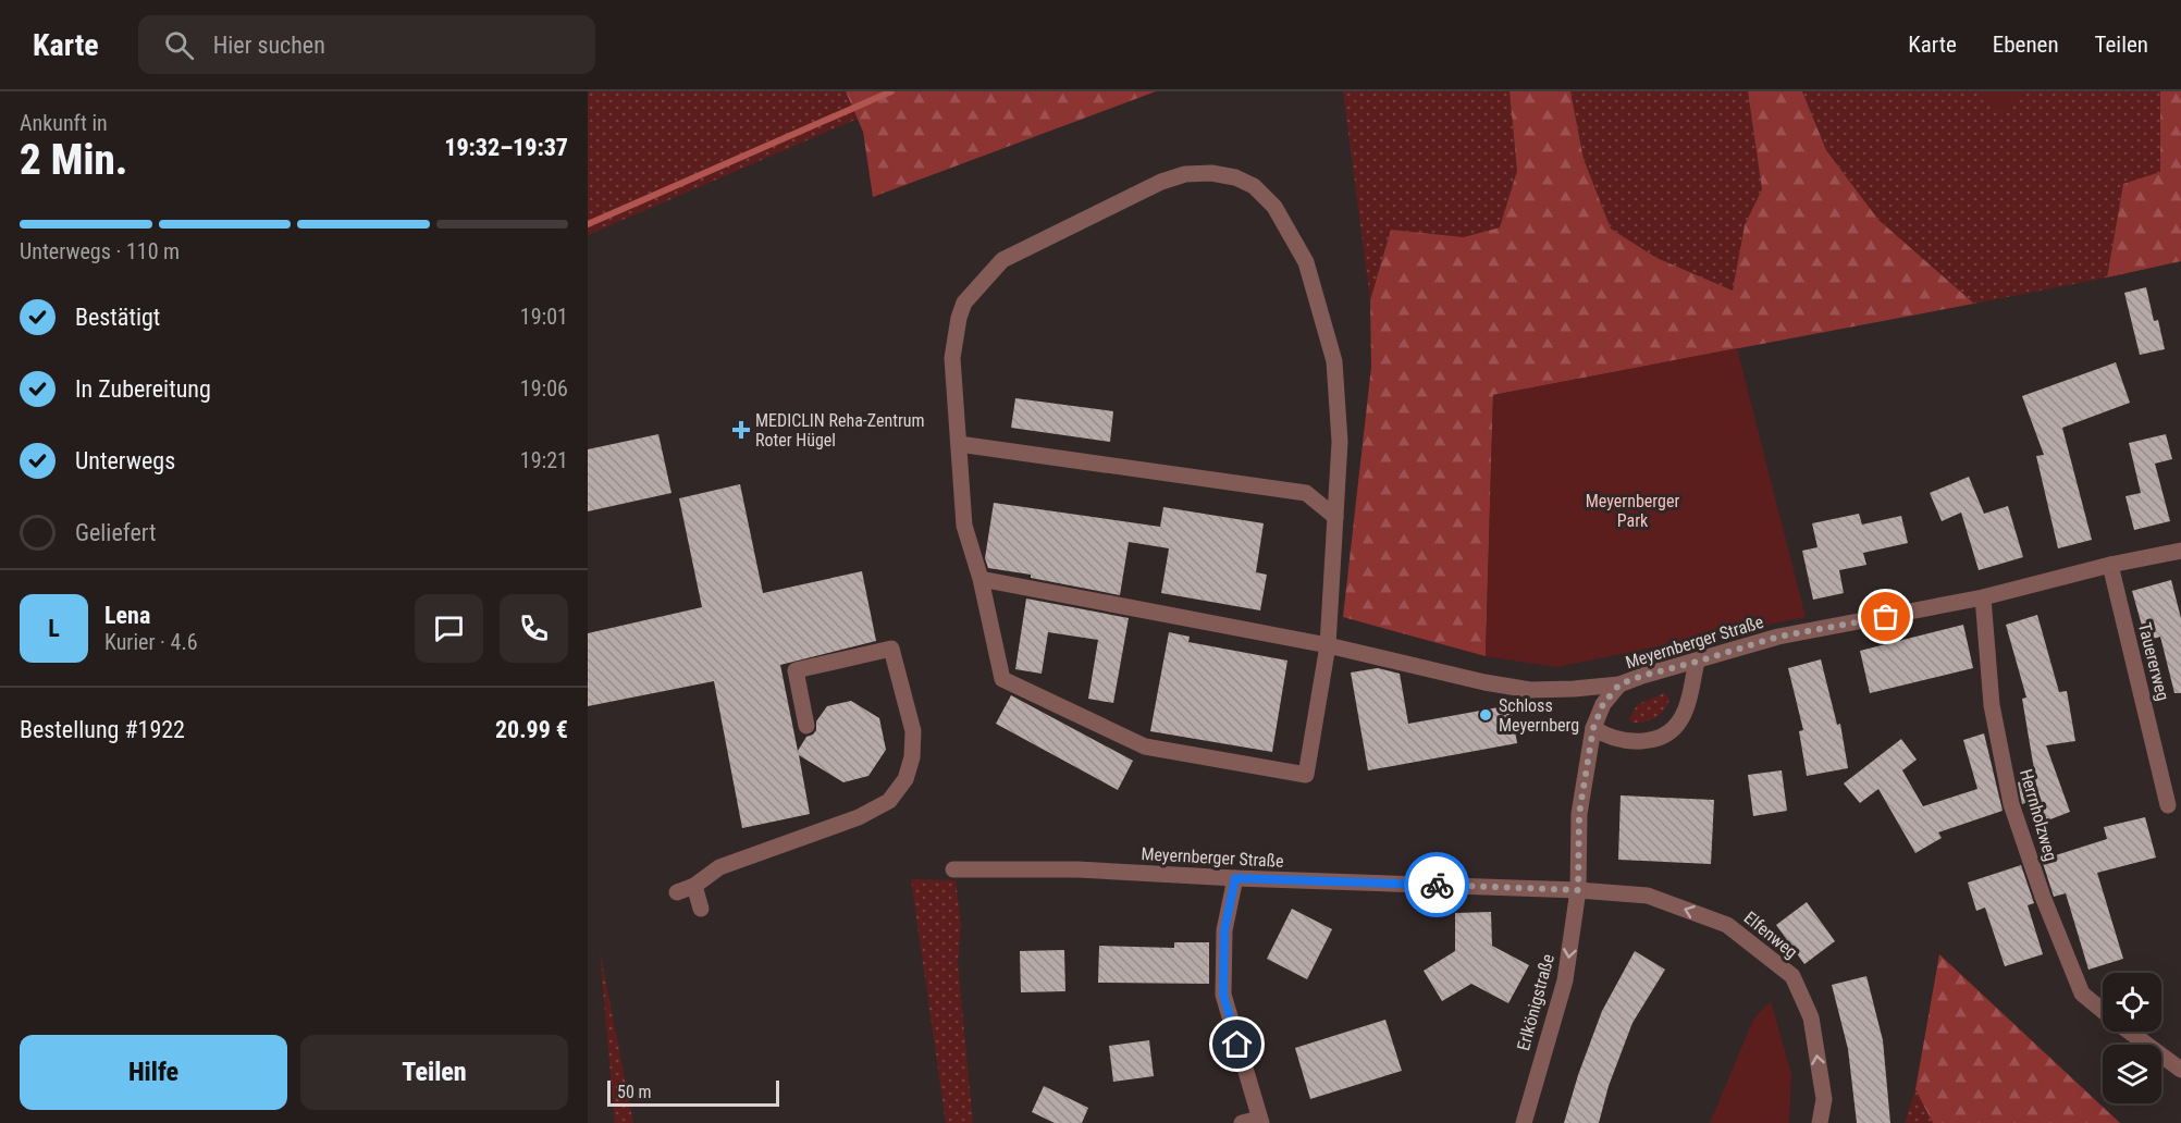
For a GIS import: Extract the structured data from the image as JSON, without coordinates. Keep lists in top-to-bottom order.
{
  "streets": {
    "street": [
      "Meyernberger Straße",
      "Tauererweg",
      "Herrnholzweg",
      "Elfenweg",
      "Erlkönigstraße"
    ]
  },
  "crossings": [
    ["Meyernberger Straße", "Tauererweg"],
    ["Meyernberger Straße", "Herrnholzweg"],
    ["Meyernberger Straße", "Elfenweg"],
    ["Meyernberger Straße", "Erlkönigstraße"],
    ["Elfenweg", "Erlkönigstraße"]
  ],
  "one_way": ["Elfenweg", "Erlkönigstraße"],
  "parks": ["Meyernberger Park"],
  "places": {
    "health": ["MEDICLIN Reha-Zentrum Roter Hügel"],
    "other": ["Schloss Meyernberg"]
  },
  "scale_bar": "50 m",
  "page": {
    "header": "Karte",
    "search": "Hier suchen",
    "nav": ["Karte", "Ebenen", "Teilen"],
    "heading": ["2 Min.", "Ankunft in", "19:32–19:37"],
    "panel": [
      "Lena",
      "Kurier · 4.6",
      "Bestellung #1922",
      "20.99 €"
    ],
    "bar": "Unterwegs · 110 m",
    "list": [
      ["Bestätigt", "19:01"],
      ["In Zubereitung", "19:06"],
      ["Unterwegs", "19:21"],
      "Geliefert"
    ],
    "round": "L",
    "buttons": ["Hilfe", "Teilen"],
    "scale": "50 m"
  }
}
